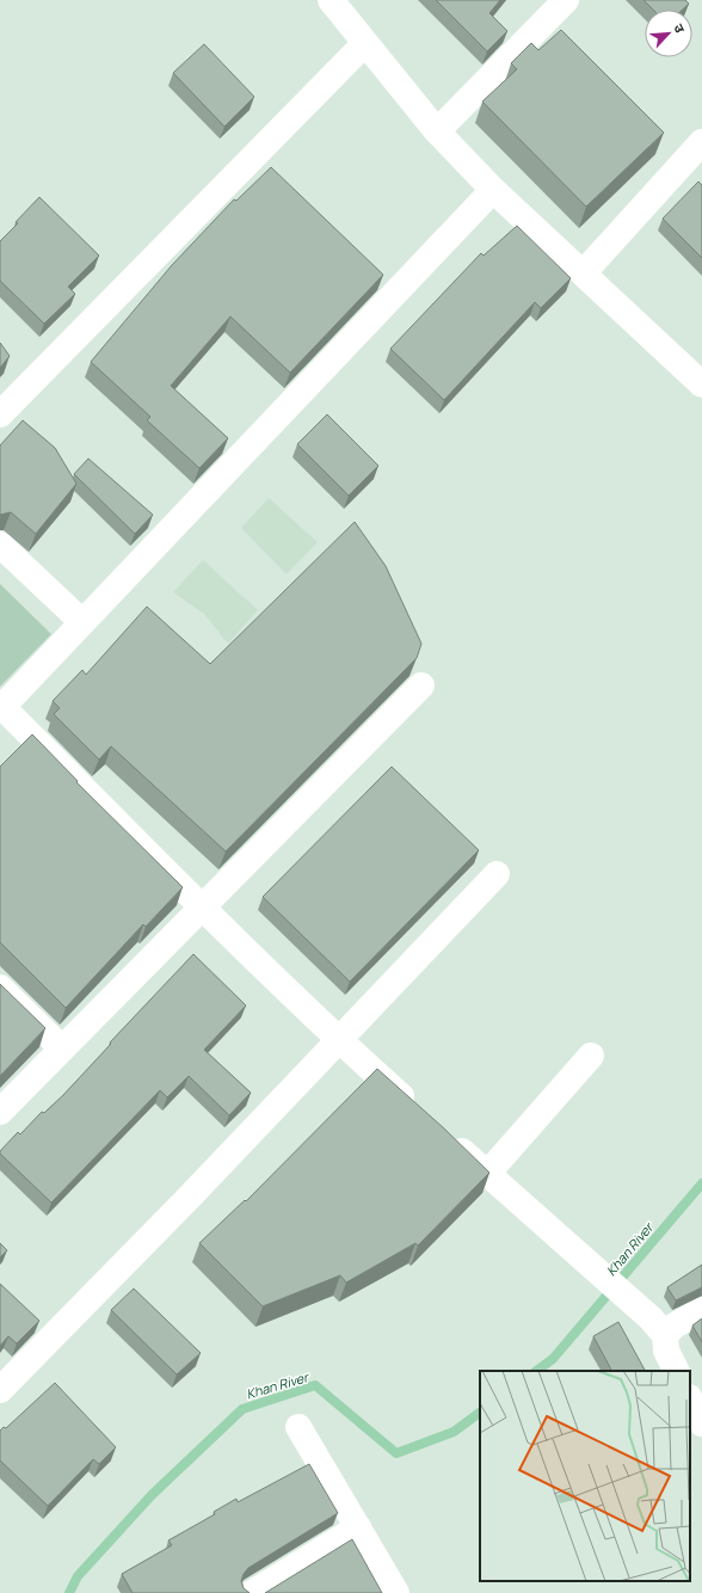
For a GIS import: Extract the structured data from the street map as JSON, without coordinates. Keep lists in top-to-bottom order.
{
  "water": ["Khan River"],
  "north": "top right"
}
